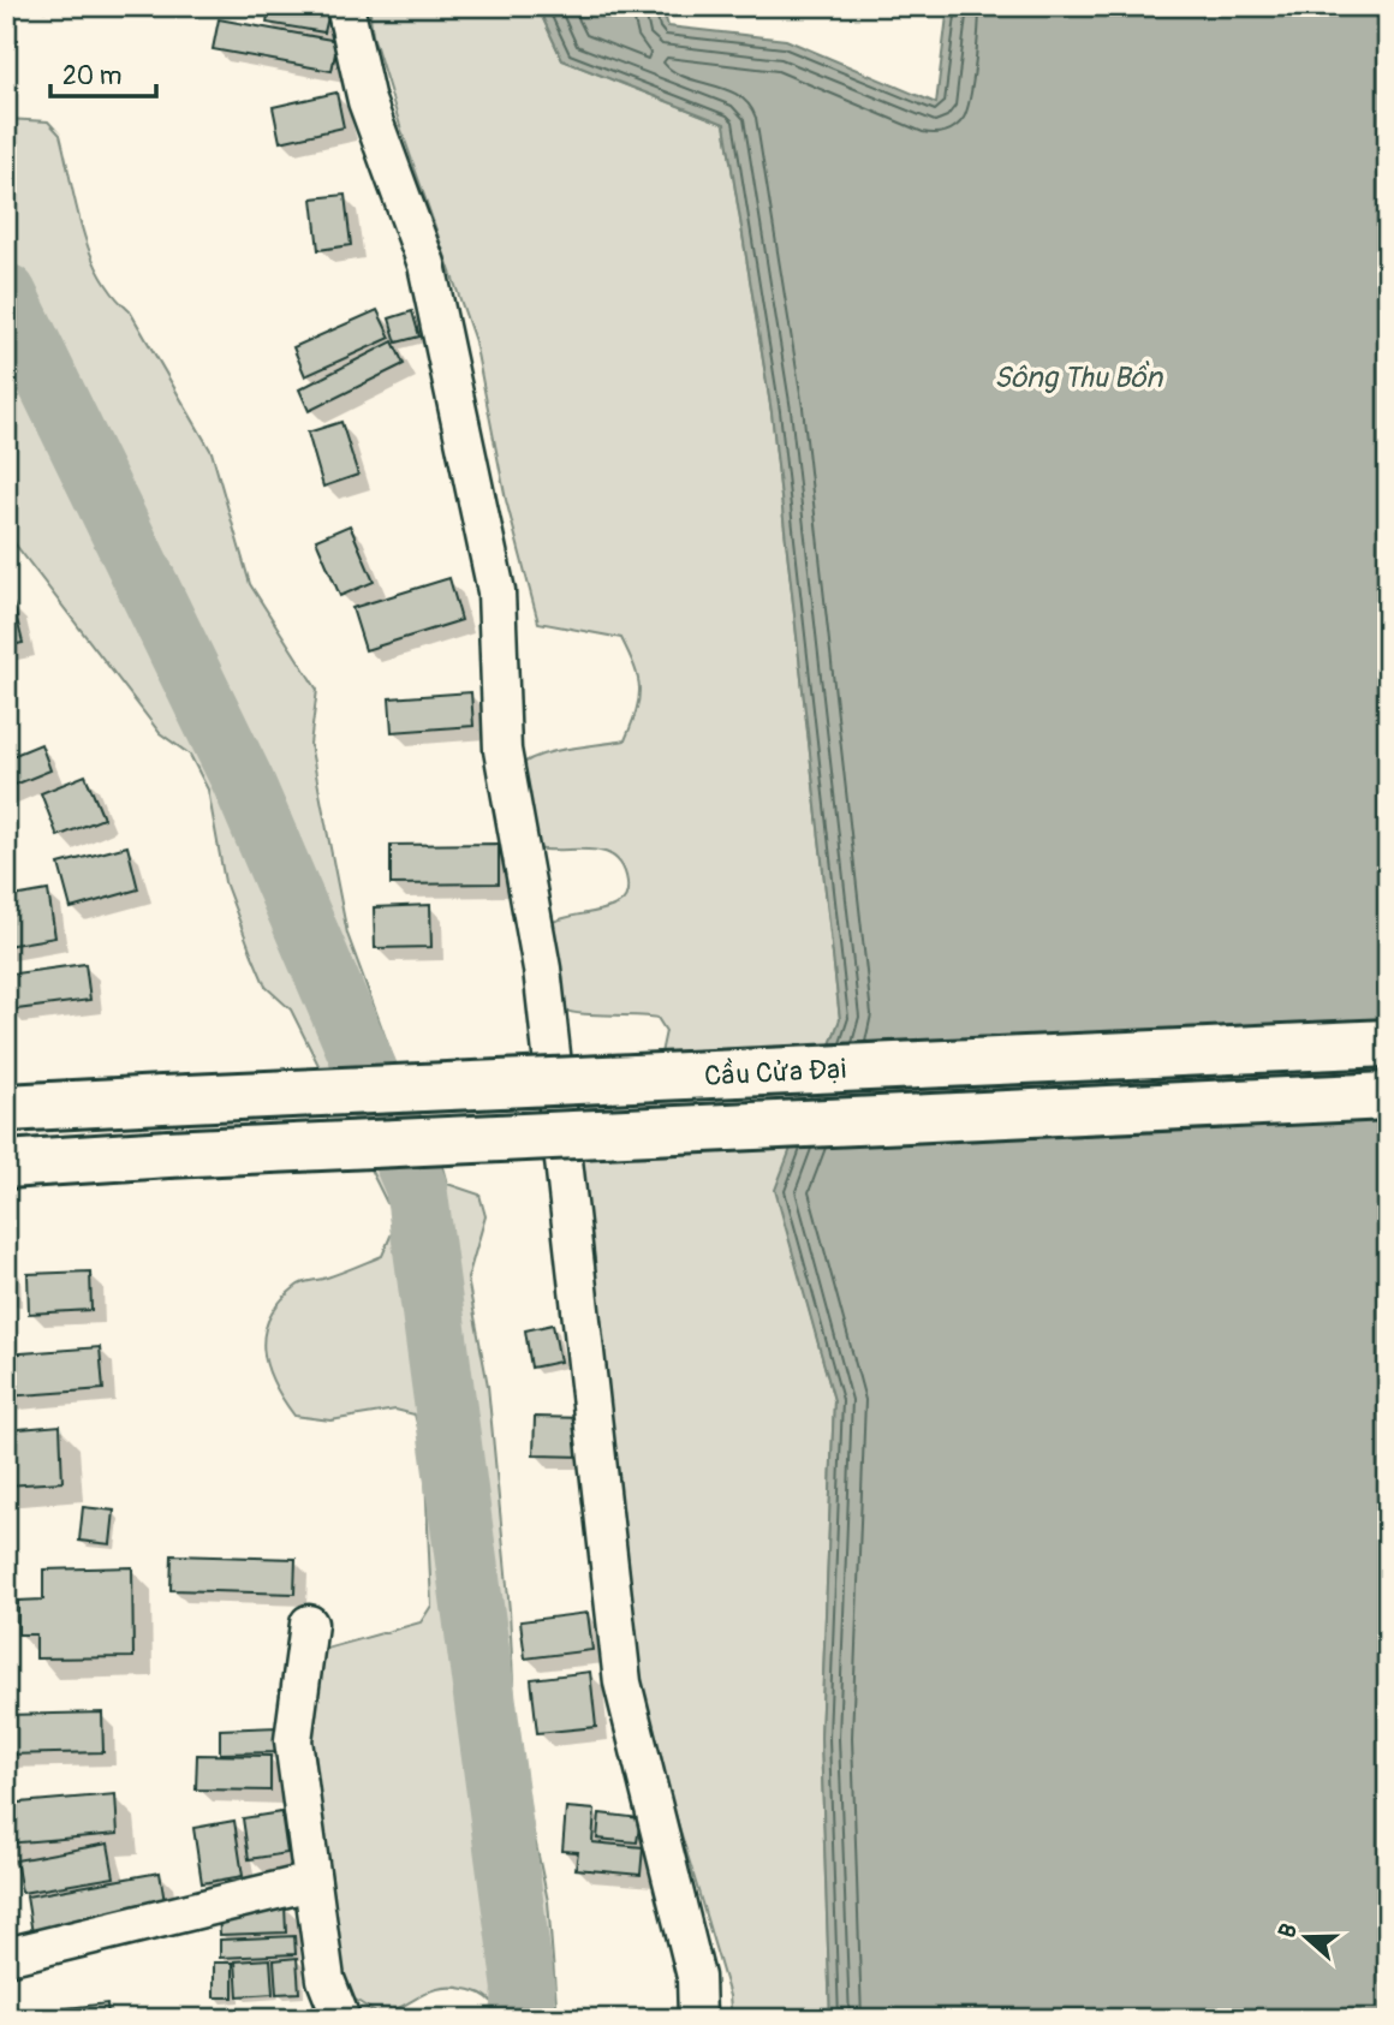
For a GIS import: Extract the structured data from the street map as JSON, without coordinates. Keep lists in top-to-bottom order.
{
  "streets": {
    "main road": ["Cầu Cửa Đại"]
  },
  "water": ["Sông Thu Bồn"],
  "scale_bar": "20 m",
  "north": "left"
}
